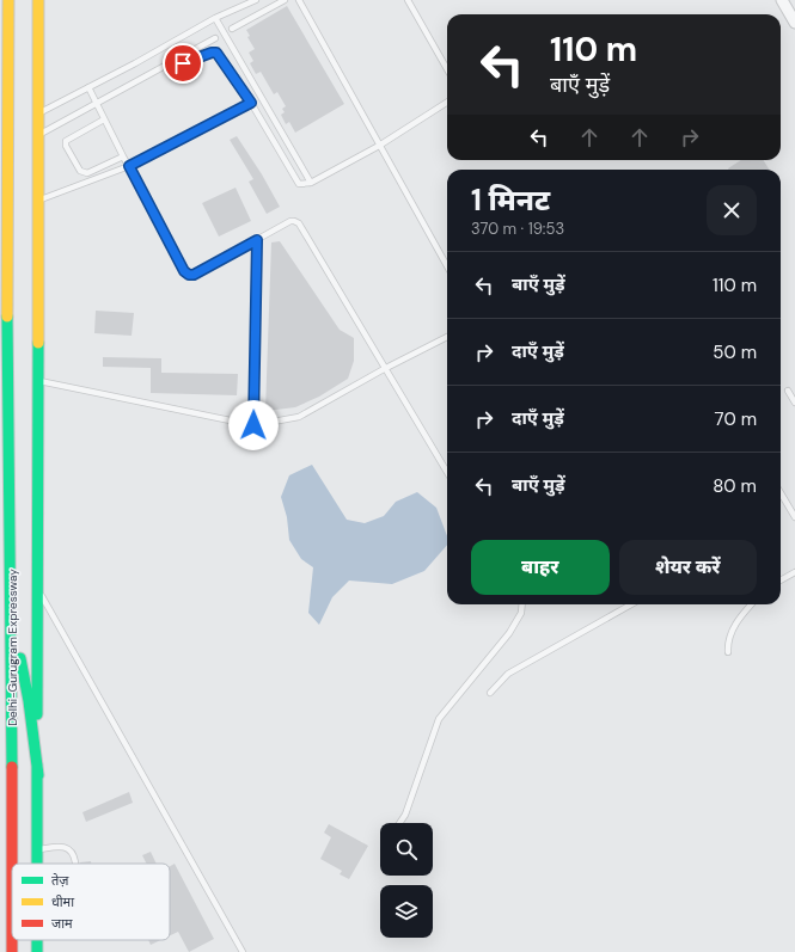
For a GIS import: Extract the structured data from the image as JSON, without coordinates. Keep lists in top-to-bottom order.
{
  "streets": {
    "main road": ["Delhi-Gurugram Expressway"]
  },
  "legend": ["तेज़", "धीमा", "जाम"],
  "page": {
    "turn": ["110 m", "बाएँ मुड़ें"],
    "heading": ["1 मिनट", "370 m · 19:53"],
    "list": [
      {
        "name": "बाएँ मुड़ें",
        "value": "110 m"
      },
      {
        "name": "दाएँ मुड़ें",
        "value": "50 m"
      },
      {
        "name": "दाएँ मुड़ें",
        "value": "70 m"
      },
      {
        "name": "बाएँ मुड़ें",
        "value": "80 m"
      }
    ],
    "buttons": ["बाहर", "शेयर करें"]
  }
}
